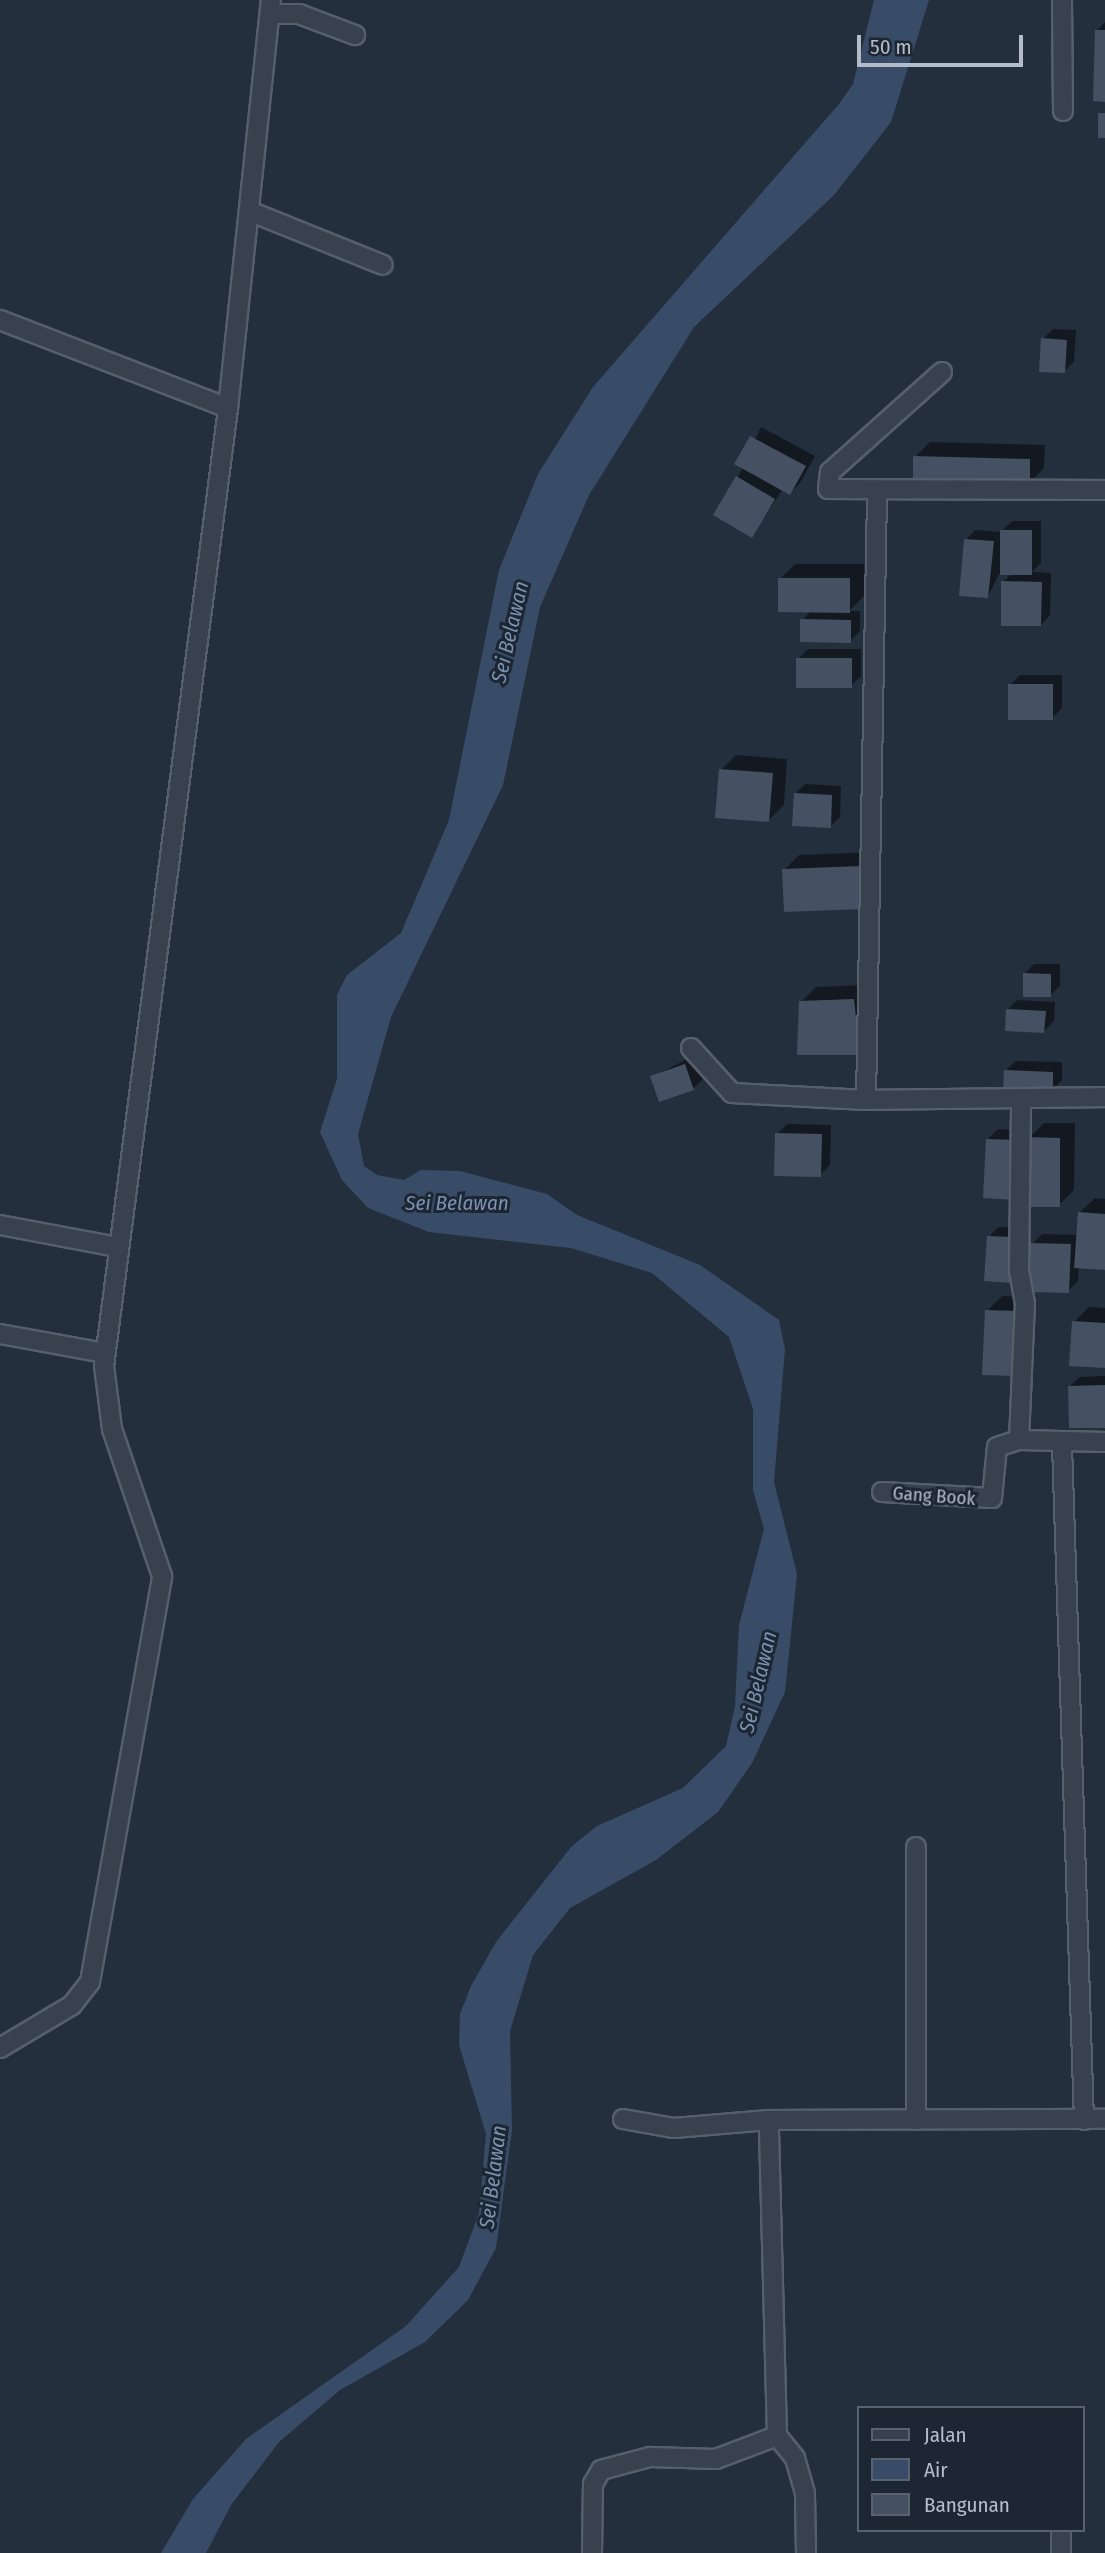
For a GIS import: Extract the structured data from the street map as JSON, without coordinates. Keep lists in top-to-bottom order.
{
  "streets": {
    "street": ["Gang Book"]
  },
  "water": ["Sei Belawan"],
  "legend": ["Jalan", "Air", "Bangunan"],
  "scale_bar": "50 m"
}
